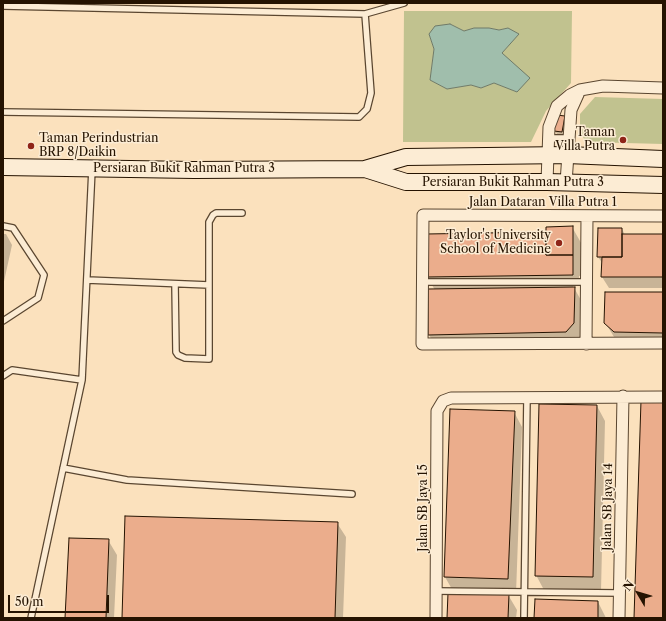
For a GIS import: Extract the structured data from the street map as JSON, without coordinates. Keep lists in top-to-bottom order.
{
  "streets": {
    "main road": ["Persiaran Bukit Rahman Putra 3"],
    "street": ["Jalan Dataran Villa Putra 1", "Jalan SB Jaya 14", "Jalan SB Jaya 15"]
  },
  "places": ["Taman Villa Putra", "Taman Perindustrian BRP 8/Daikin", "Taylor's University School of Medicine"],
  "scale_bar": "50 m",
  "north": "top left"
}
